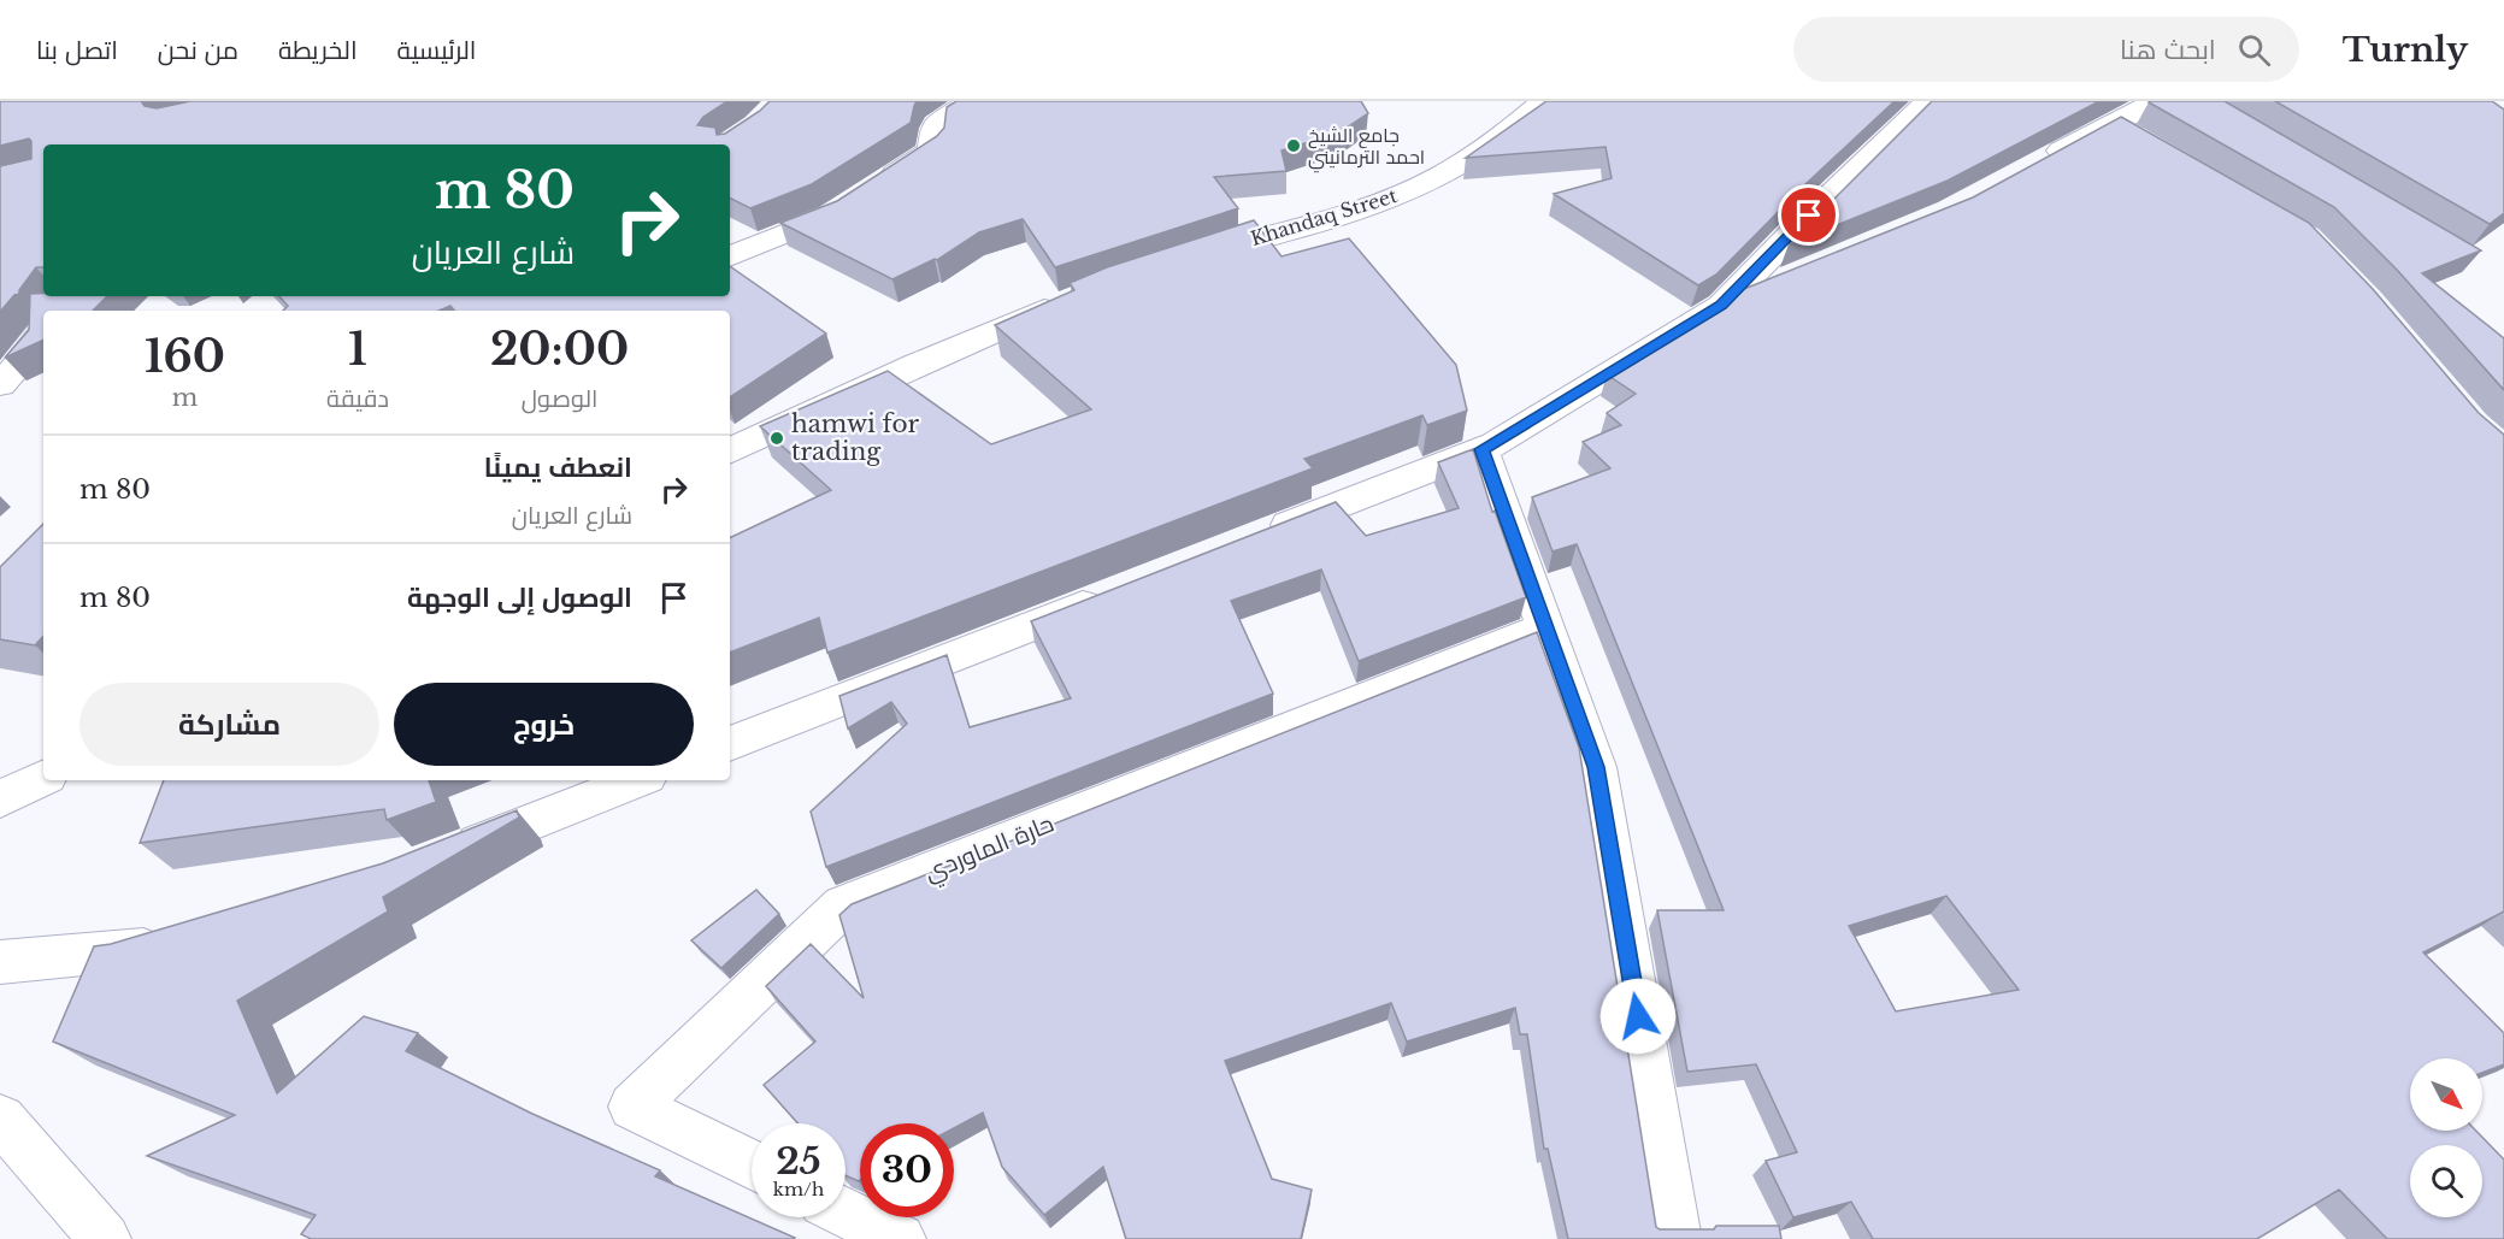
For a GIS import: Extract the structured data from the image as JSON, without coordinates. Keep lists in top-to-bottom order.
{
  "streets": {
    "street": ["Khandaq Street", "حارة الماوردي"]
  },
  "places": ["جامع الشيخ احمد الترمانيني", "hamwi for trading"],
  "north": "bottom right",
  "page": {
    "header": "Turnly",
    "search": "ابحث هنا",
    "nav": [
      "الرئيسية",
      "الخريطة",
      "من نحن",
      "اتصل بنا"
    ],
    "turn": ["80 m", "شارع العريان"],
    "eta": [
      "20:00",
      "الوصول",
      "1",
      "دقيقة",
      "160",
      "m"
    ],
    "list": [
      {
        "name": "انعطف يمينًا",
        "note": "شارع العريان",
        "value": "80 m"
      },
      {
        "name": "الوصول إلى الوجهة",
        "value": "80 m"
      }
    ],
    "buttons": ["خروج", "مشاركة"],
    "speed": "25 km/h",
    "limit": "30"
  }
}
